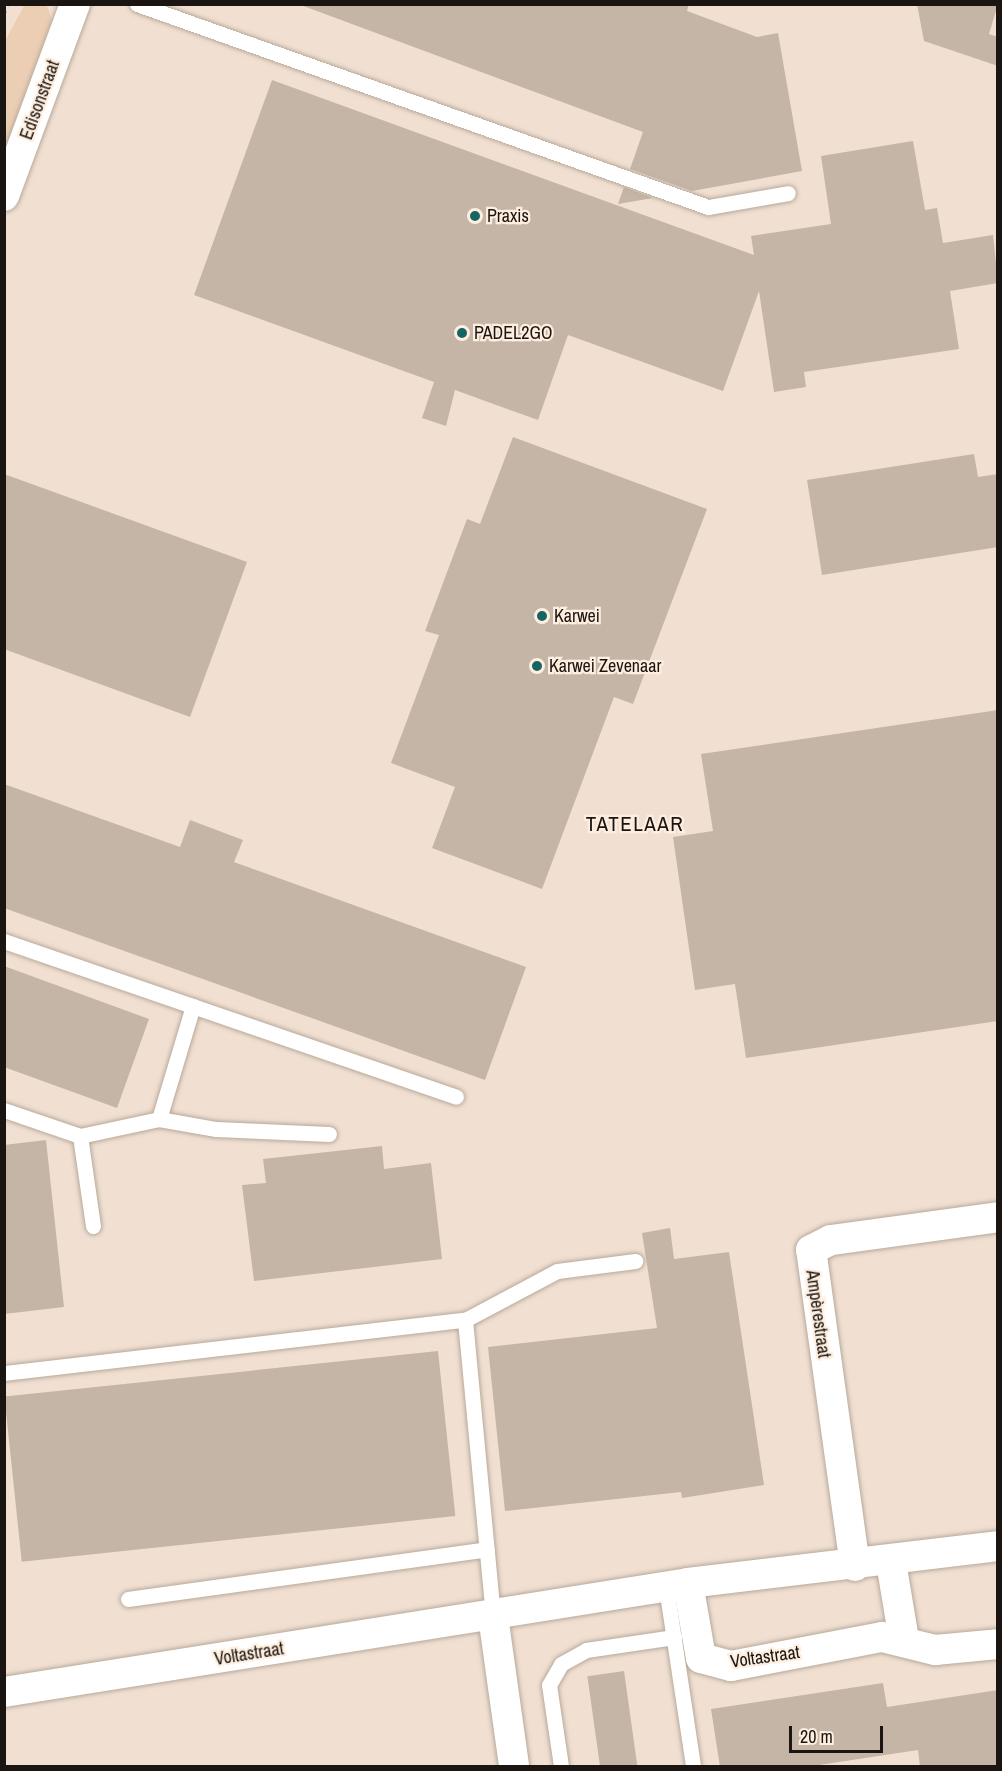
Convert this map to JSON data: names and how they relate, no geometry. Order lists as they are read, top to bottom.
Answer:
{
  "streets": {
    "street": ["Edisonstraat", "Ampèrestraat", "Voltastraat"]
  },
  "crossings": [
    ["Ampèrestraat", "Voltastraat"]
  ],
  "districts": ["TATELAAR"],
  "places": [
    "Praxis",
    "PADEL2GO",
    "Karwei",
    "Karwei Zevenaar"
  ],
  "scale_bar": "20 m"
}
